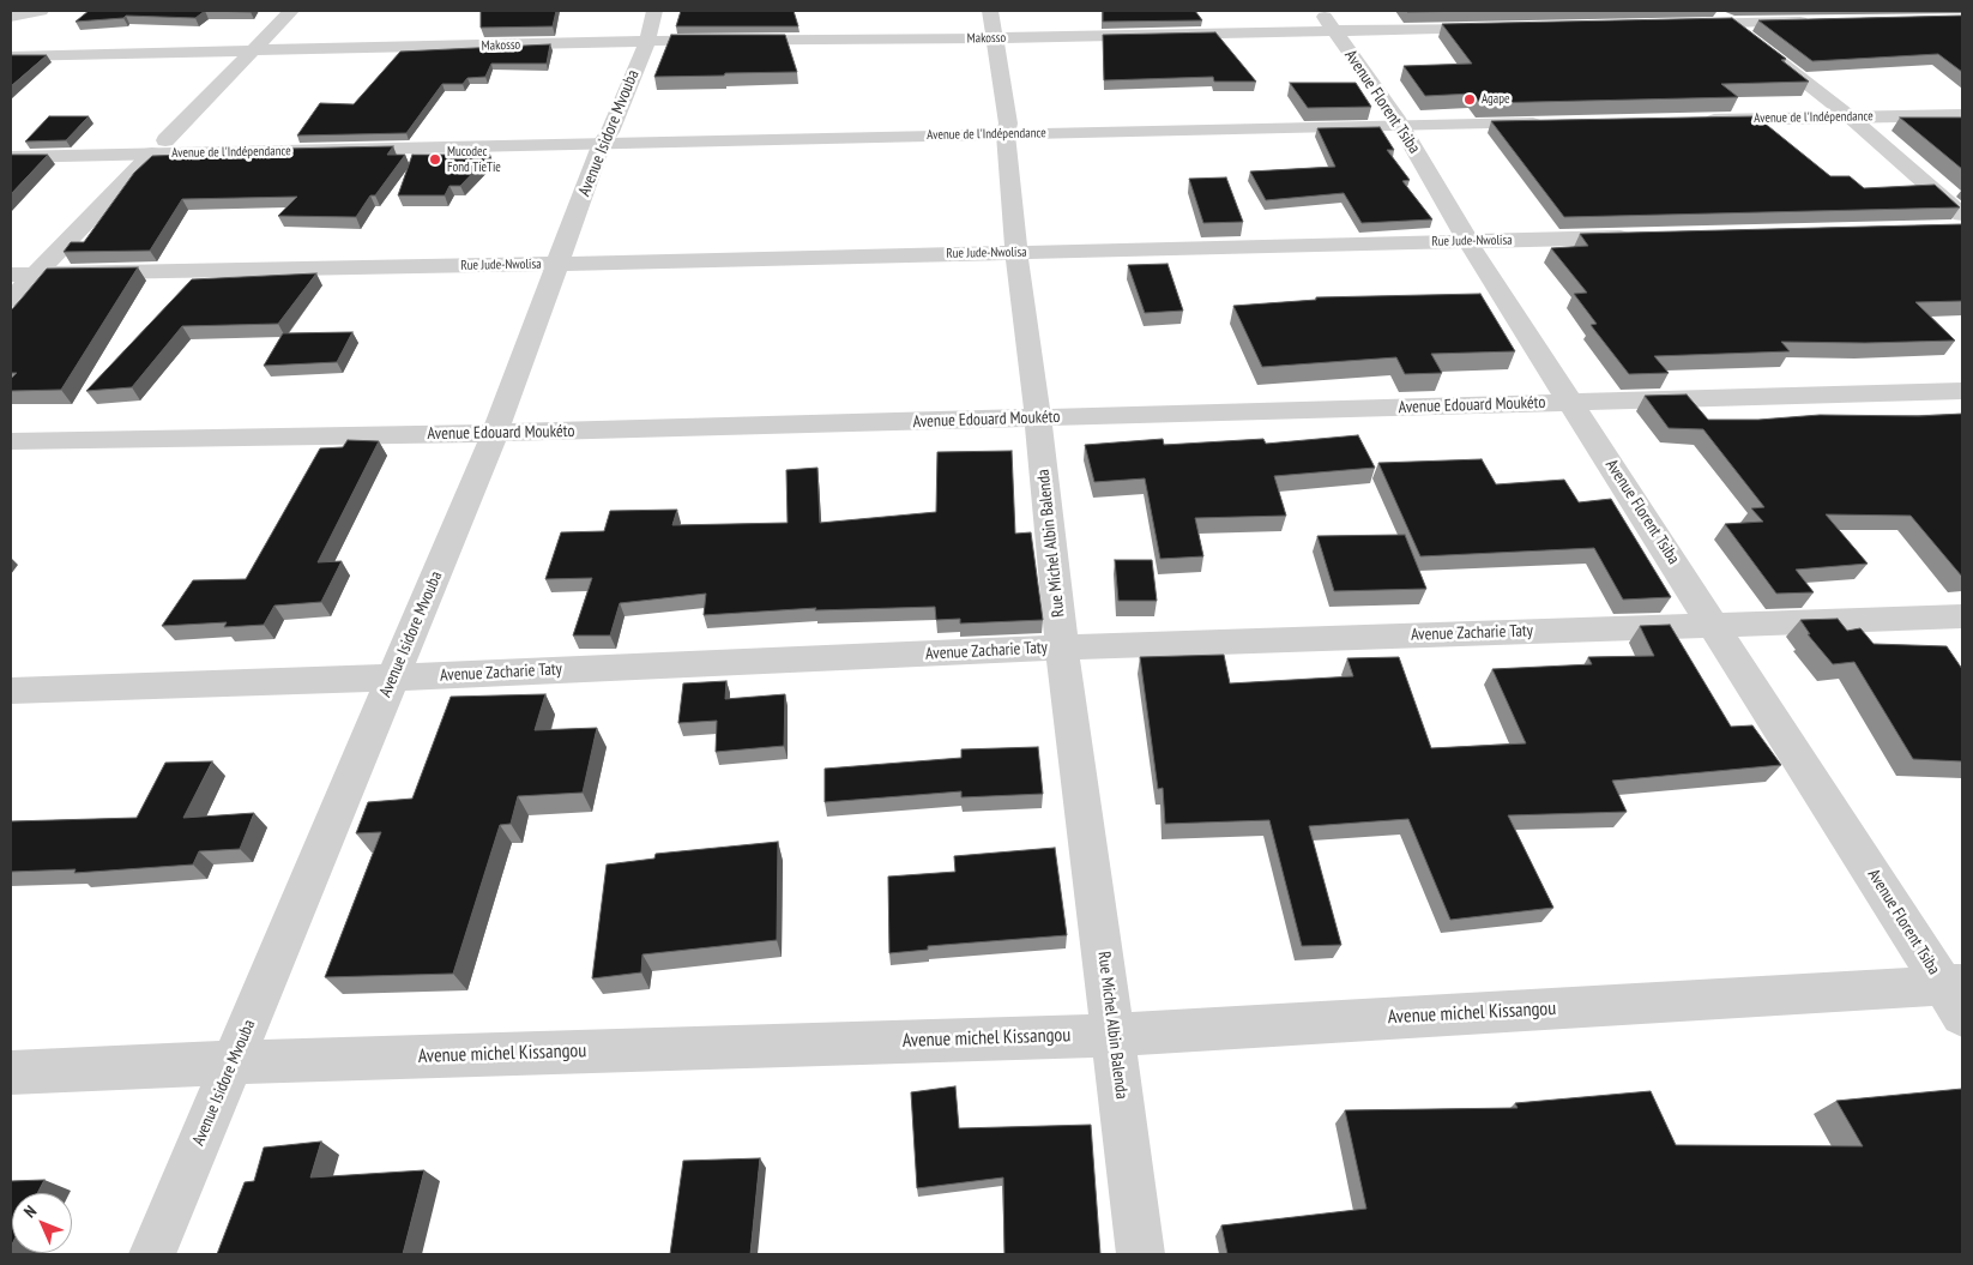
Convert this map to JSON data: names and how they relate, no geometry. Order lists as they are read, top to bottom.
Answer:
{
  "streets": {
    "street": [
      "Makosso",
      "Avenue Florent Tsiba",
      "Avenue de l'Indépendance",
      "Avenue Isidore Mvouba",
      "Rue Jude-Nwolisa",
      "Avenue Edouard Moukéto",
      "Rue Michel Albin Balenda",
      "Avenue Zacharie Taty",
      "Avenue michel Kissangou"
    ]
  },
  "crossings": [
    ["Makosso", "Avenue Florent Tsiba"],
    ["Makosso", "Avenue Isidore Mvouba"],
    ["Makosso", "Rue Michel Albin Balenda"],
    ["Avenue Florent Tsiba", "Avenue de l'Indépendance"],
    ["Avenue Florent Tsiba", "Rue Jude-Nwolisa"],
    ["Avenue Florent Tsiba", "Avenue Edouard Moukéto"],
    ["Avenue Florent Tsiba", "Avenue Zacharie Taty"],
    ["Avenue Florent Tsiba", "Avenue michel Kissangou"],
    ["Avenue de l'Indépendance", "Avenue Isidore Mvouba"],
    ["Avenue de l'Indépendance", "Rue Michel Albin Balenda"],
    ["Avenue Isidore Mvouba", "Rue Jude-Nwolisa"],
    ["Avenue Isidore Mvouba", "Avenue Edouard Moukéto"],
    ["Avenue Isidore Mvouba", "Avenue Zacharie Taty"],
    ["Avenue Isidore Mvouba", "Avenue michel Kissangou"],
    ["Rue Jude-Nwolisa", "Rue Michel Albin Balenda"],
    ["Avenue Edouard Moukéto", "Rue Michel Albin Balenda"],
    ["Rue Michel Albin Balenda", "Avenue Zacharie Taty"],
    ["Rue Michel Albin Balenda", "Avenue michel Kissangou"]
  ],
  "places": ["Agape", "Mucodec Fond TieTie"],
  "north": "top left"
}
